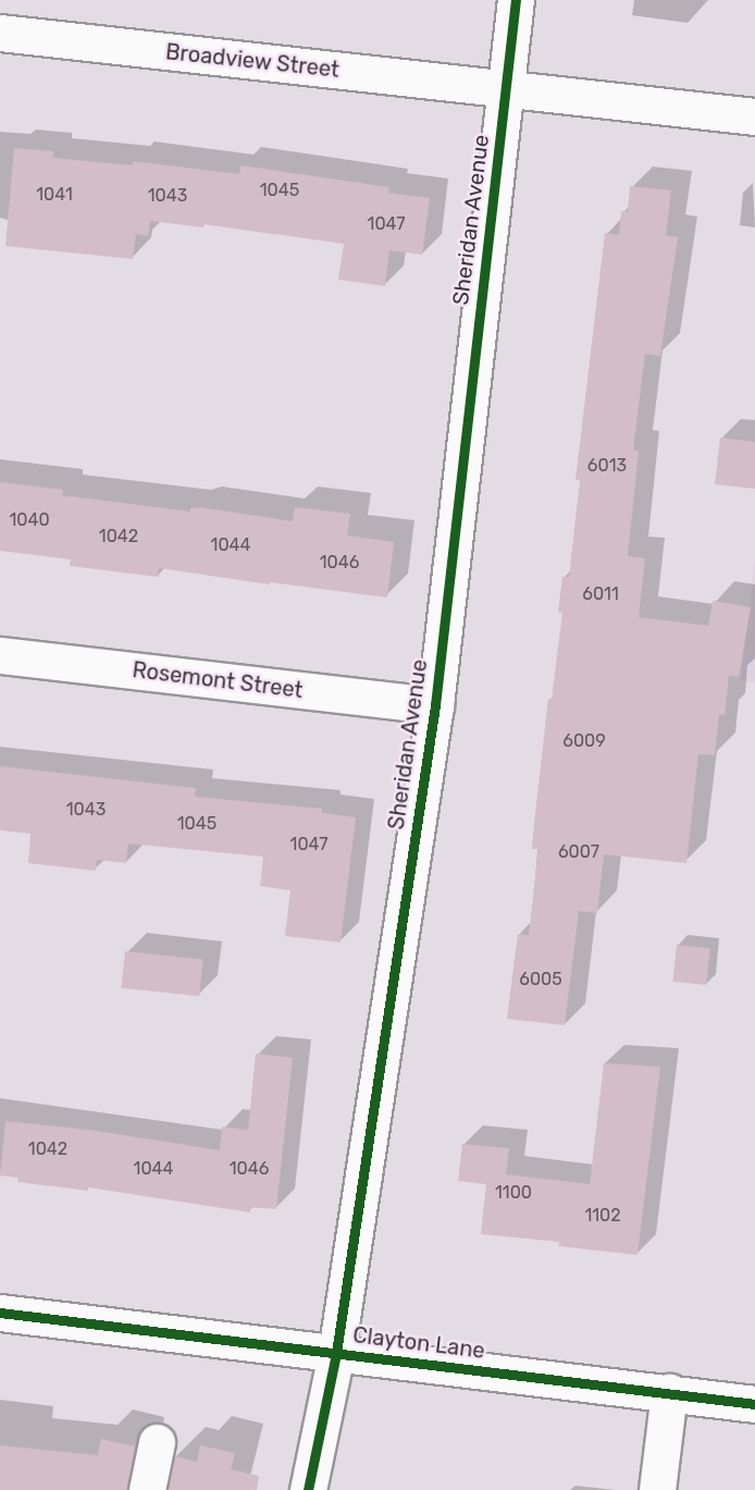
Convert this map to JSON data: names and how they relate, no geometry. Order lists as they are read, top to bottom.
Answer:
{
  "streets": {
    "street": [
      "Broadview Street",
      "Sheridan Avenue",
      "Rosemont Street",
      "Clayton Lane"
    ]
  },
  "crossings": [
    ["Broadview Street", "Sheridan Avenue"],
    ["Sheridan Avenue", "Rosemont Street"],
    ["Sheridan Avenue", "Clayton Lane"]
  ],
  "house_numbers": [
    "1045",
    "1041",
    "1043",
    "1047",
    "6013",
    "1040",
    "1042",
    "1044",
    "1046",
    "6011",
    "6009",
    "1043",
    "1045",
    "1047",
    "6007",
    "6005",
    "1042",
    "1044",
    "1046",
    "1100",
    "1102"
  ]
}
